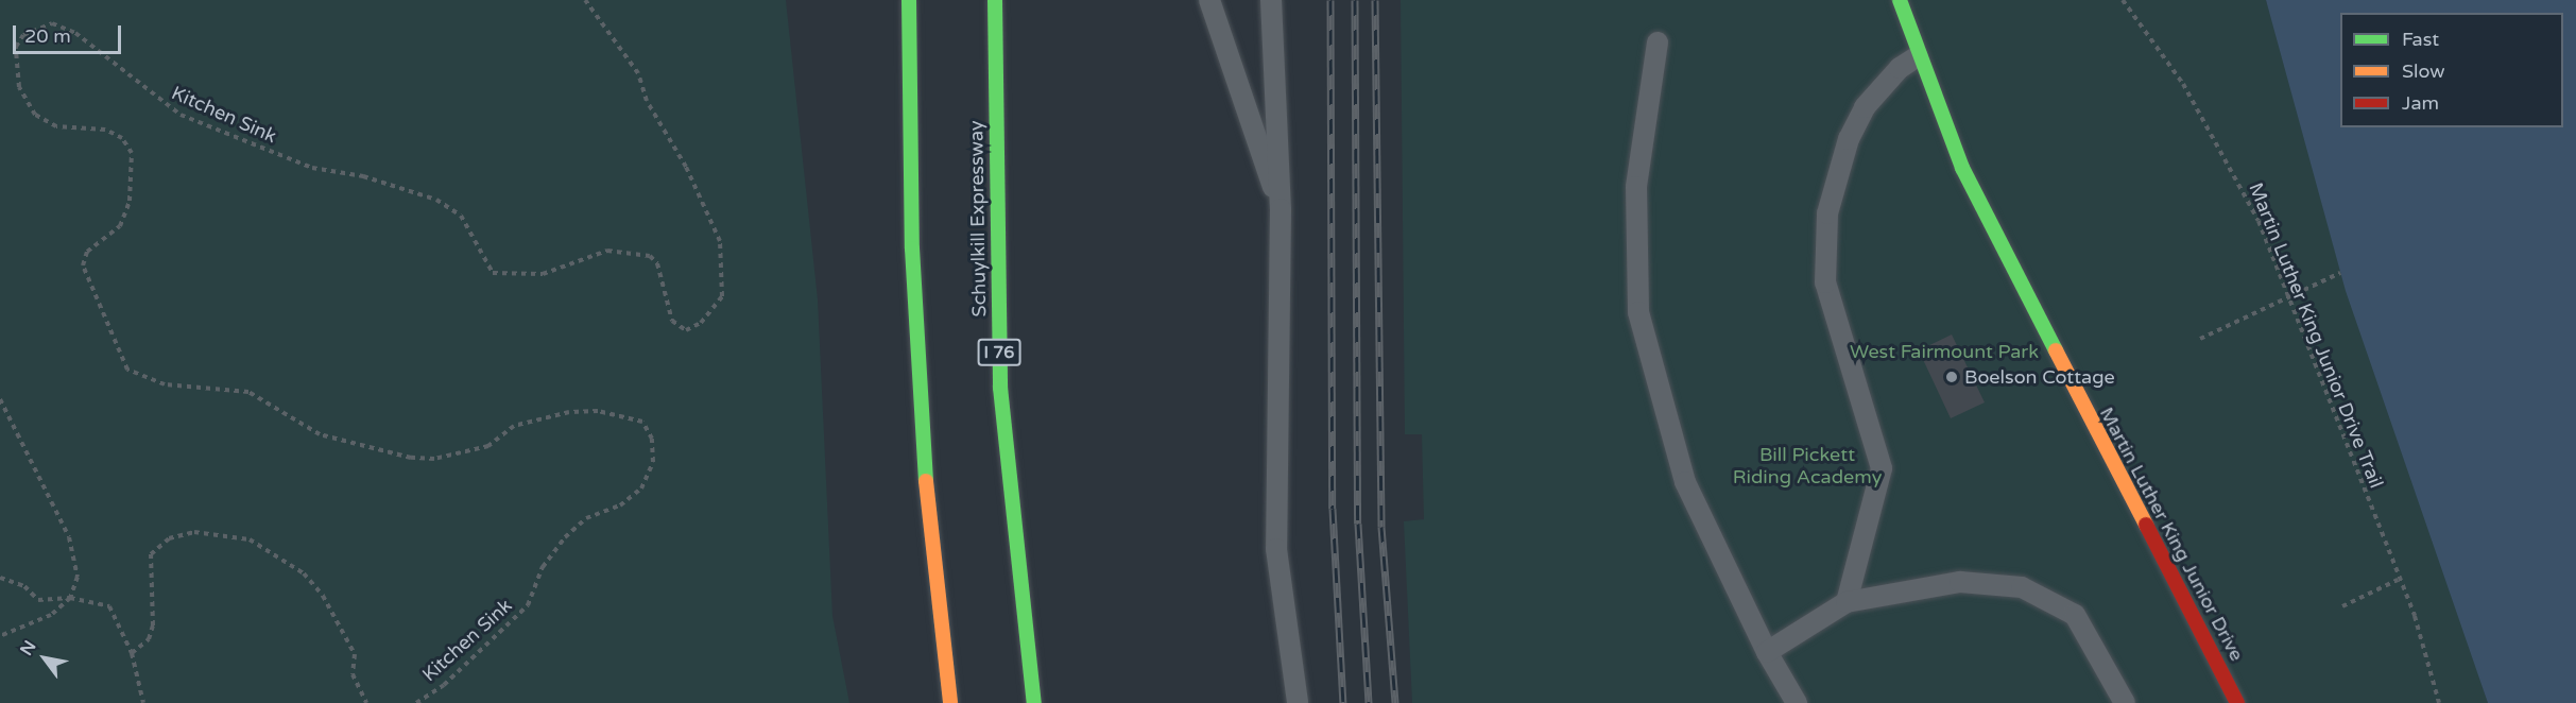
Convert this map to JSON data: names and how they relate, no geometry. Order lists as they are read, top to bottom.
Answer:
{
  "streets": {
    "main road": ["Schuylkill Expressway", "I 76", "Martin Luther King Junior Drive"],
    "path": ["Kitchen Sink", "Martin Luther King Junior Drive Trail"]
  },
  "parks": ["West Fairmount Park", "Bill Pickett Riding Academy"],
  "places": ["Boelson Cottage"],
  "legend": ["Fast", "Slow", "Jam"],
  "scale_bar": "20 m",
  "north": "top left"
}
